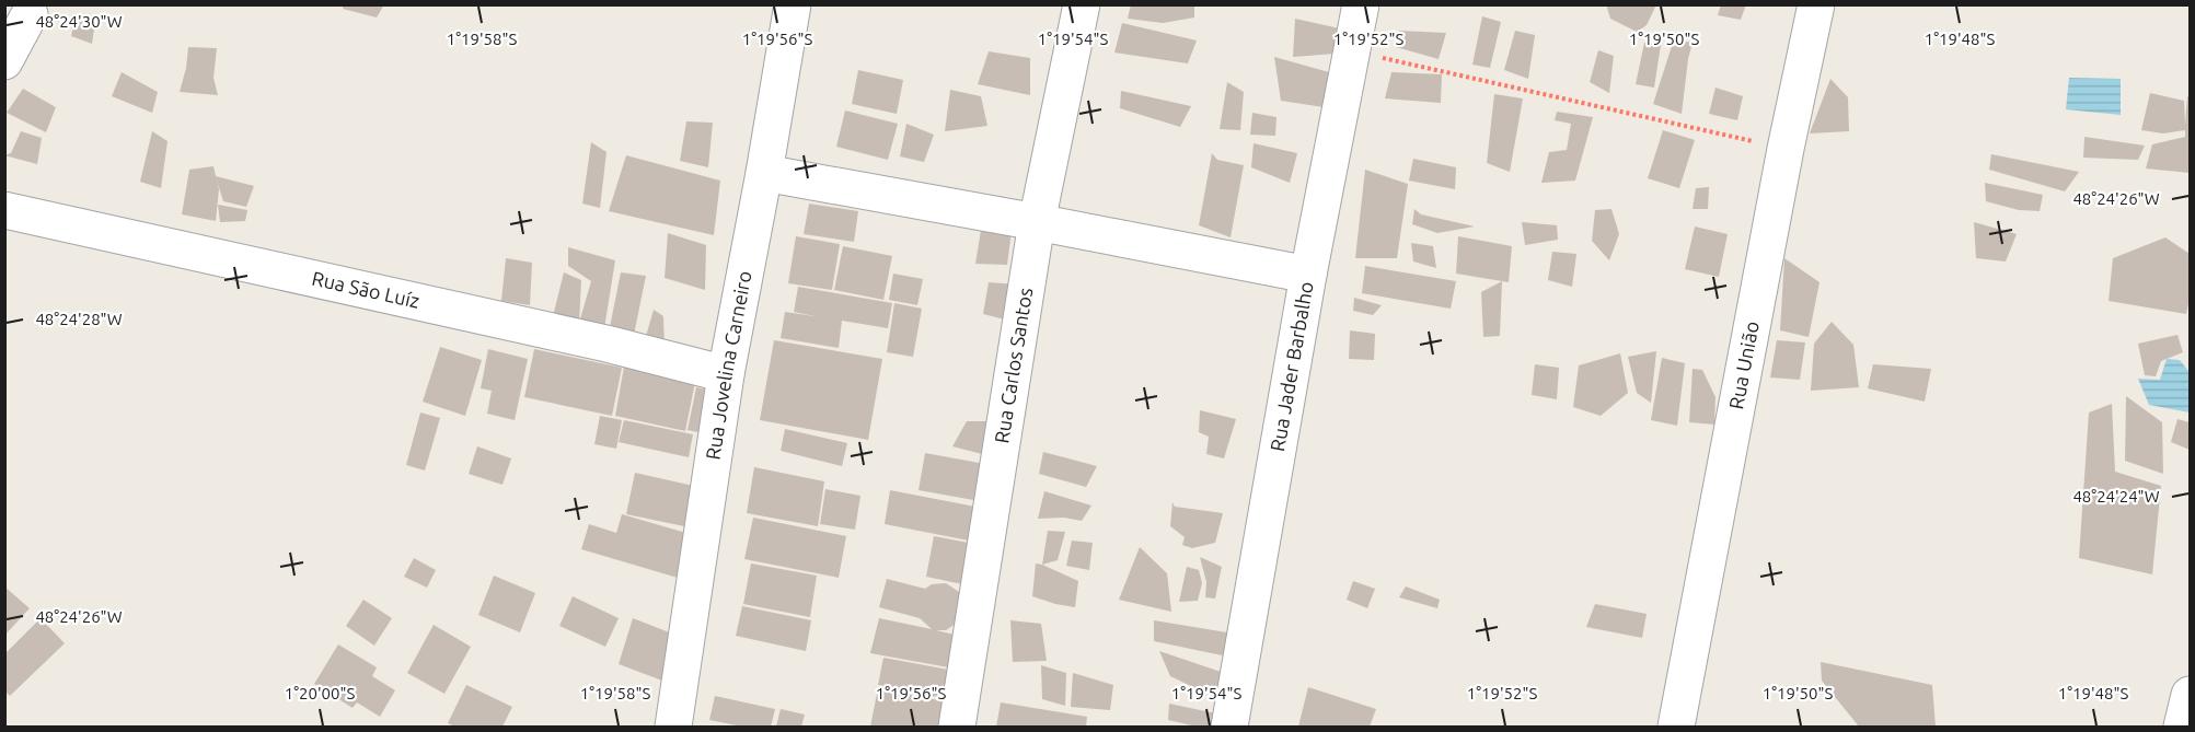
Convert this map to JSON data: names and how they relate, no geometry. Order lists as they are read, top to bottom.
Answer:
{
  "streets": {
    "street": [
      "Rua São Luíz",
      "Rua Jovelina Carneiro",
      "Rua Carlos Santos",
      "Rua Jader Barbalho",
      "Rua União"
    ]
  },
  "crossings": [
    ["Rua São Luíz", "Rua Jovelina Carneiro"]
  ],
  "coordinates": [
    "48°24'30\"W",
    "1°19'58\"S",
    "1°19'56\"S",
    "1°19'54\"S",
    "1°19'52\"S",
    "1°19'50\"S",
    "1°19'48\"S",
    "48°24'26\"W",
    "48°24'28\"W",
    "48°24'24\"W",
    "1°20'00\"S"
  ]
}
